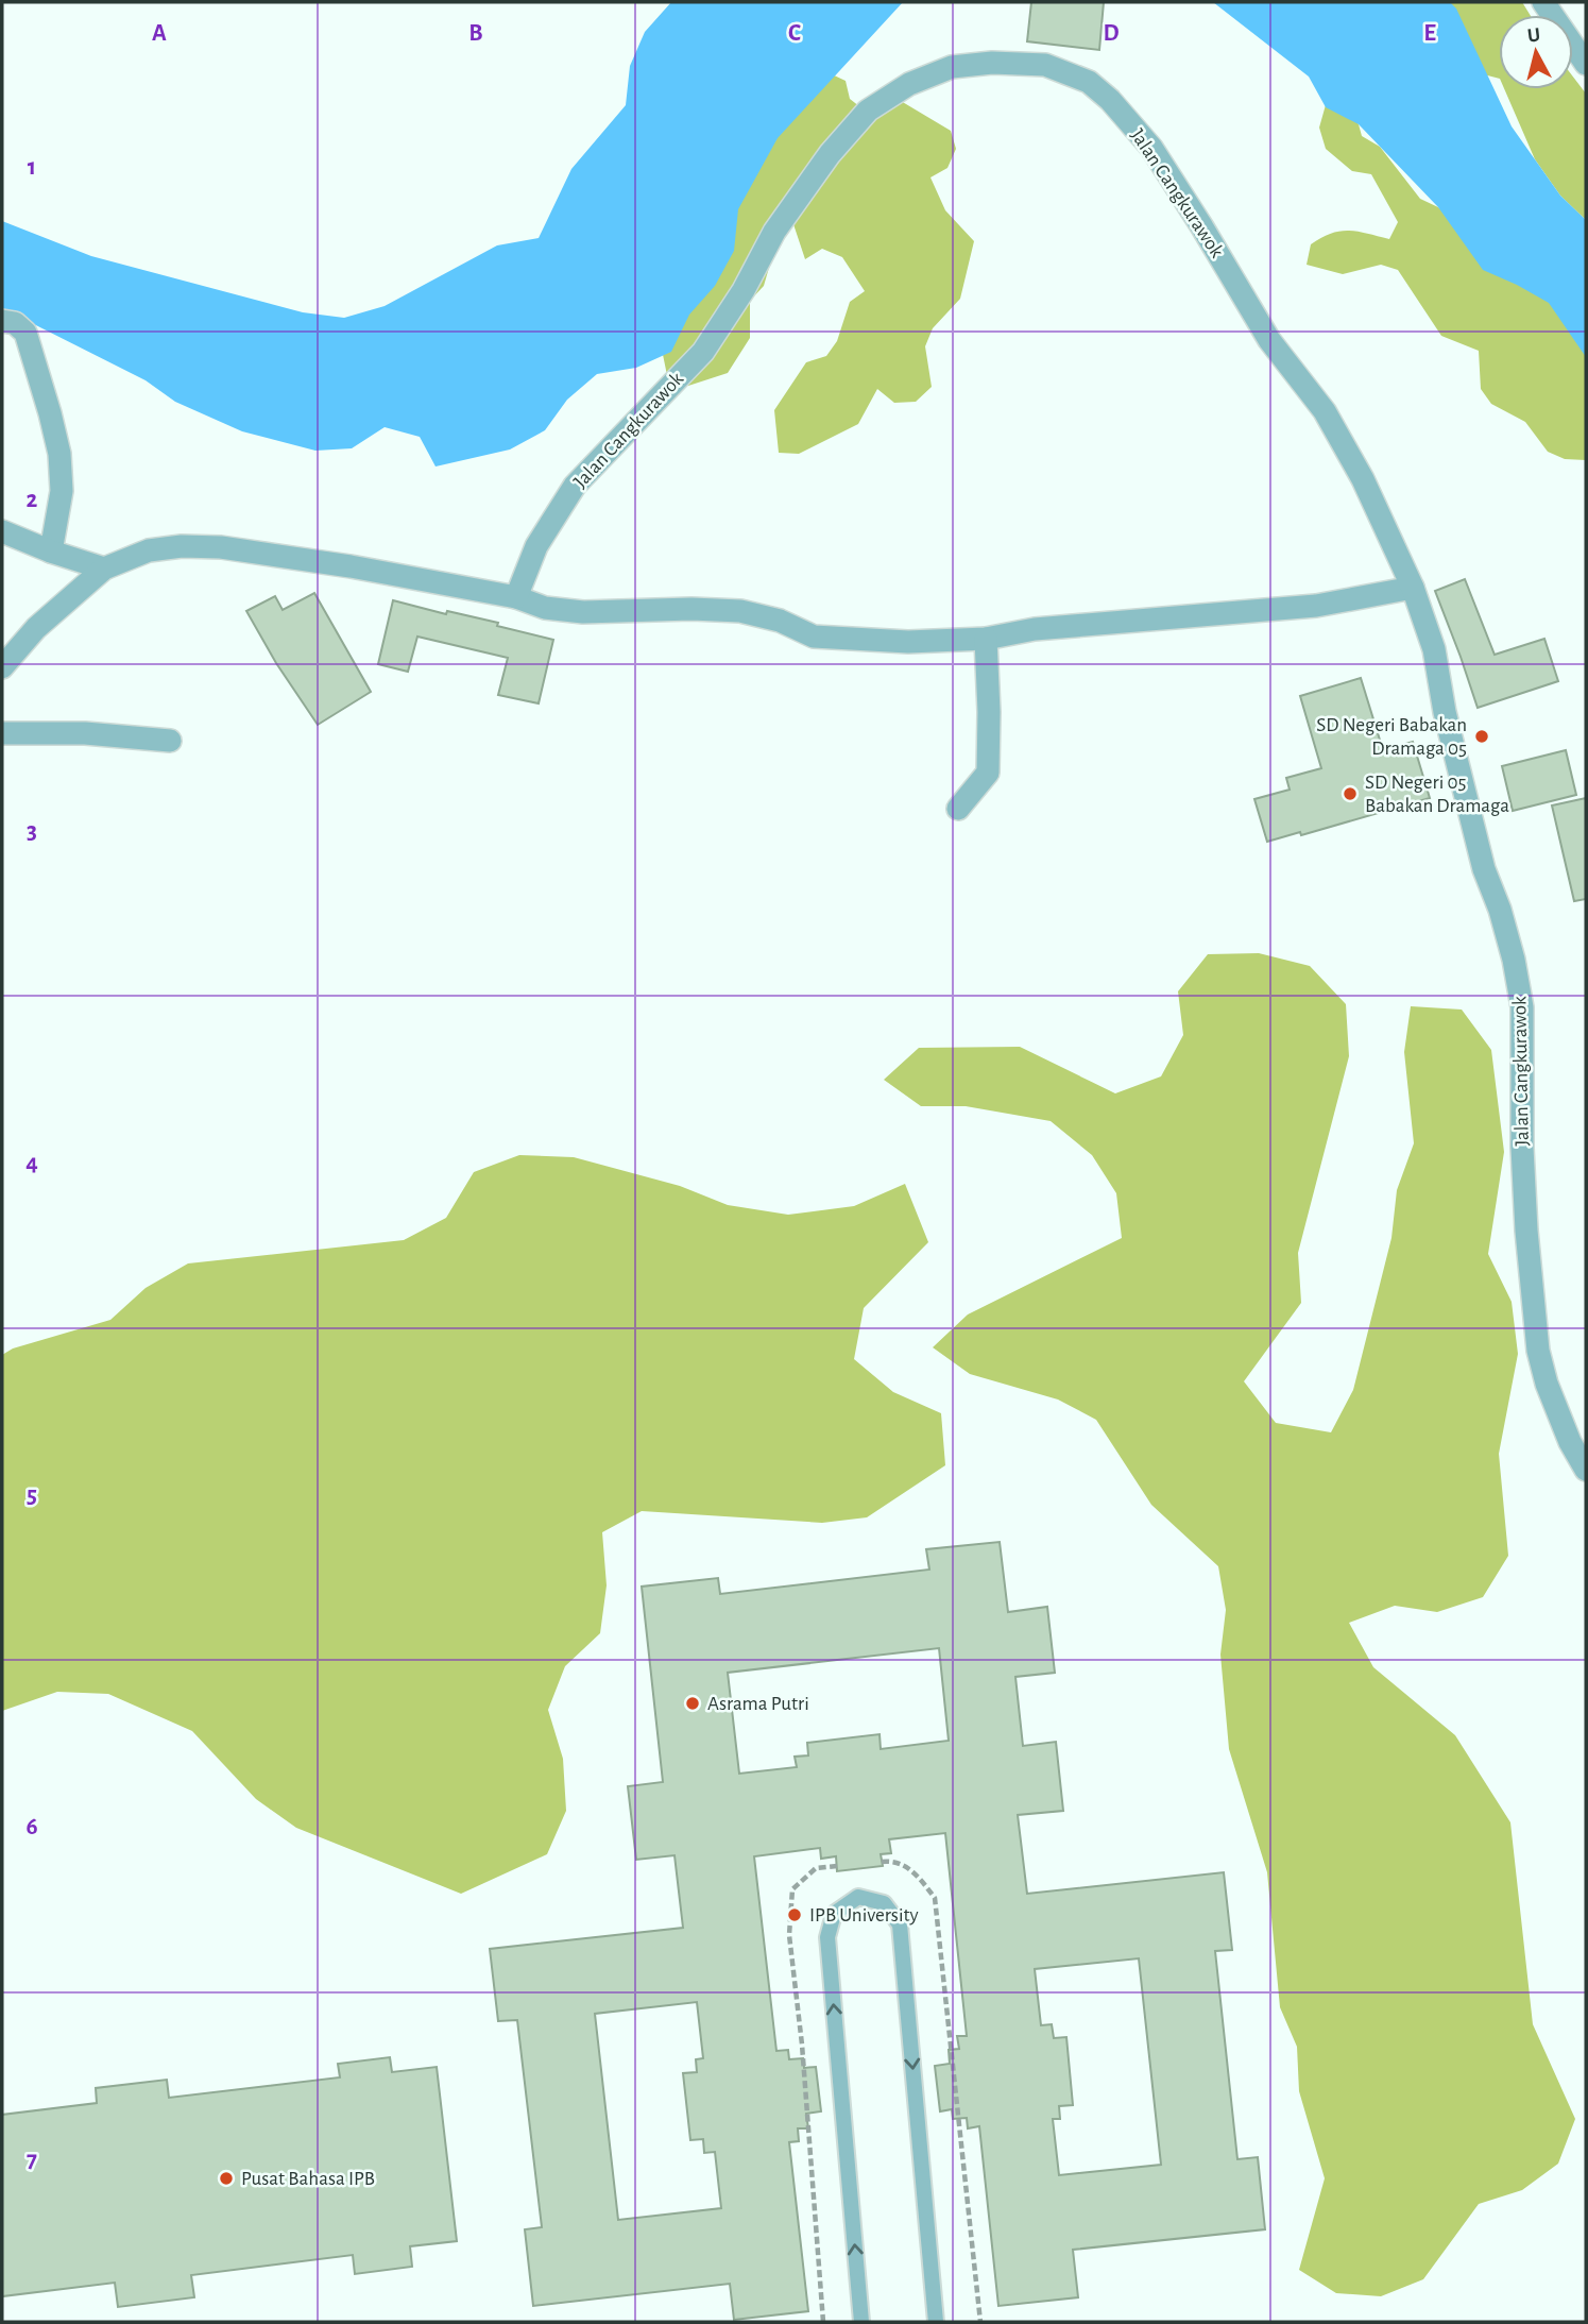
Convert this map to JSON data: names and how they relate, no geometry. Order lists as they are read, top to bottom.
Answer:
{
  "streets": {
    "street": ["Jalan Cangkurawok"]
  },
  "places": [
    "SD Negeri Babakan Dramaga 05",
    "SD Negeri 05 Babakan Dramaga",
    "Asrama Putri",
    "IPB University",
    "Pusat Bahasa IPB"
  ],
  "north": "top",
  "grid": {
    "columns": [
      "A",
      "B",
      "C",
      "D",
      "E"
    ],
    "rows": [
      "1",
      "2",
      "3",
      "4",
      "5",
      "6",
      "7"
    ]
  }
}
